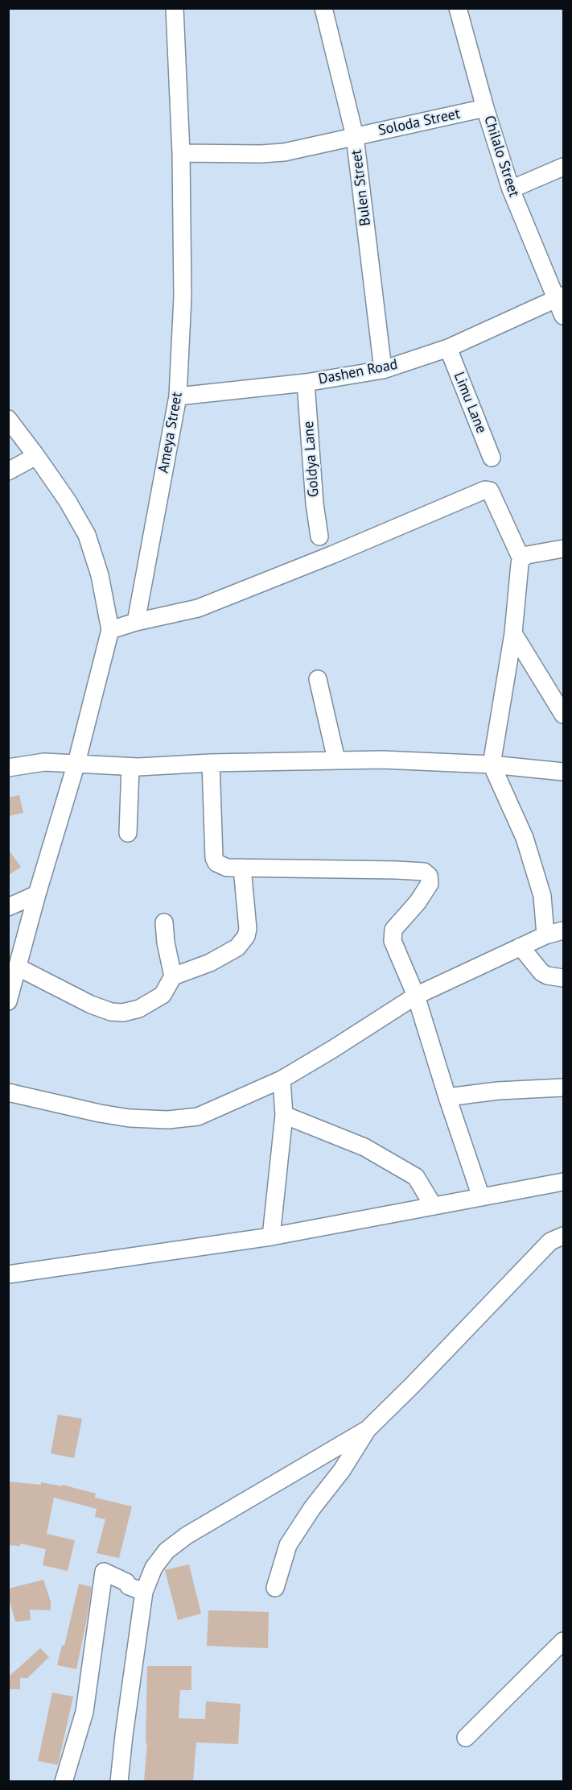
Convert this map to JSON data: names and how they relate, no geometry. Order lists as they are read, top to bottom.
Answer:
{
  "streets": {
    "street": [
      "Soloda Street",
      "Chilalo Street",
      "Bulen Street",
      "Dashen Road",
      "Limu Lane",
      "Ameya Street",
      "Goldya Lane"
    ]
  },
  "crossings": [
    ["Soloda Street", "Chilalo Street"],
    ["Soloda Street", "Bulen Street"],
    ["Soloda Street", "Ameya Street"],
    ["Chilalo Street", "Dashen Road"],
    ["Bulen Street", "Dashen Road"],
    ["Dashen Road", "Limu Lane"],
    ["Dashen Road", "Ameya Street"],
    ["Dashen Road", "Goldya Lane"]
  ]
}
